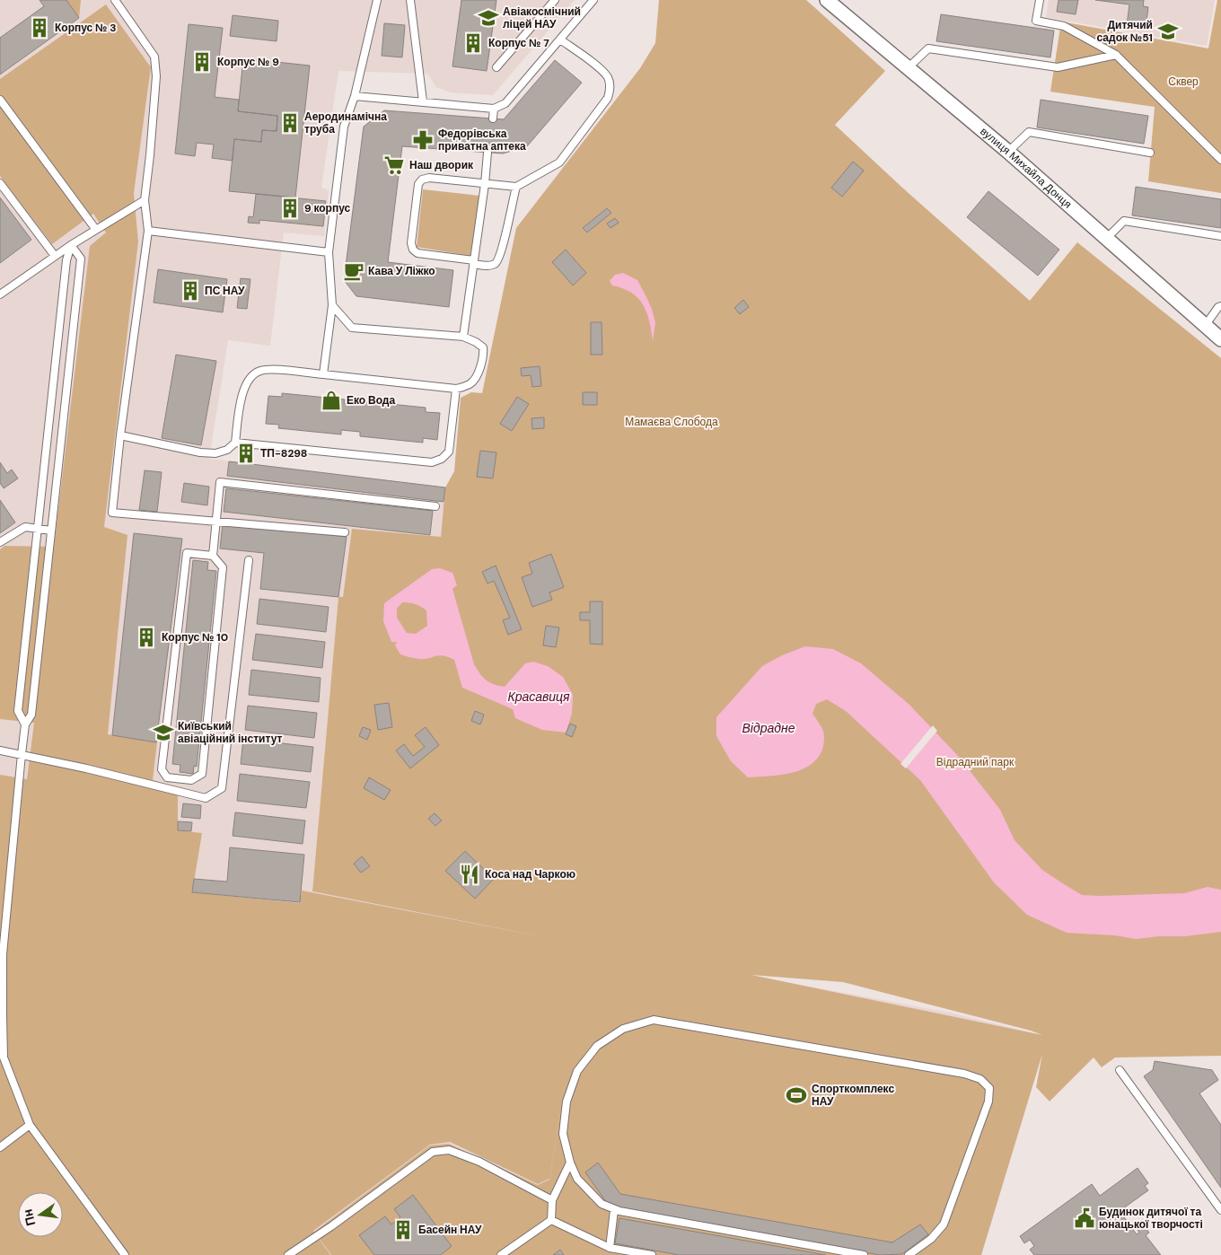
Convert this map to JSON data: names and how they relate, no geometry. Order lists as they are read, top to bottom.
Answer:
{
  "streets": {
    "street": ["вулиця Михайла Донця"]
  },
  "water": ["Красавиця", "Відрадне"],
  "parks": ["Сквер", "Мамаєва Слобода", "Відрадний парк"],
  "places": {
    "school or university": ["Авіакосмічний ліцей НАУ", "Дитячий садок №51", "Київський авіаційний інститут"],
    "building": [
      "Корпус № 3",
      "Корпус № 7",
      "Корпус № 9",
      "Аеродинамічна труба",
      "9 корпус",
      "ПС НАУ",
      "ТП-8298",
      "Корпус № 10",
      "Басейн НАУ"
    ],
    "pharmacy": ["Федорівська приватна аптека"],
    "supermarket": ["Наш дворик"],
    "cafe": ["Кава У Ліжко"],
    "shop": ["Еко Вода"],
    "restaurant": ["Коса над Чаркою"],
    "sports": ["Спорткомплекс НАУ"],
    "public building": ["Будинок дитячої та юнацької творчості"]
  },
  "north": "left"
}
